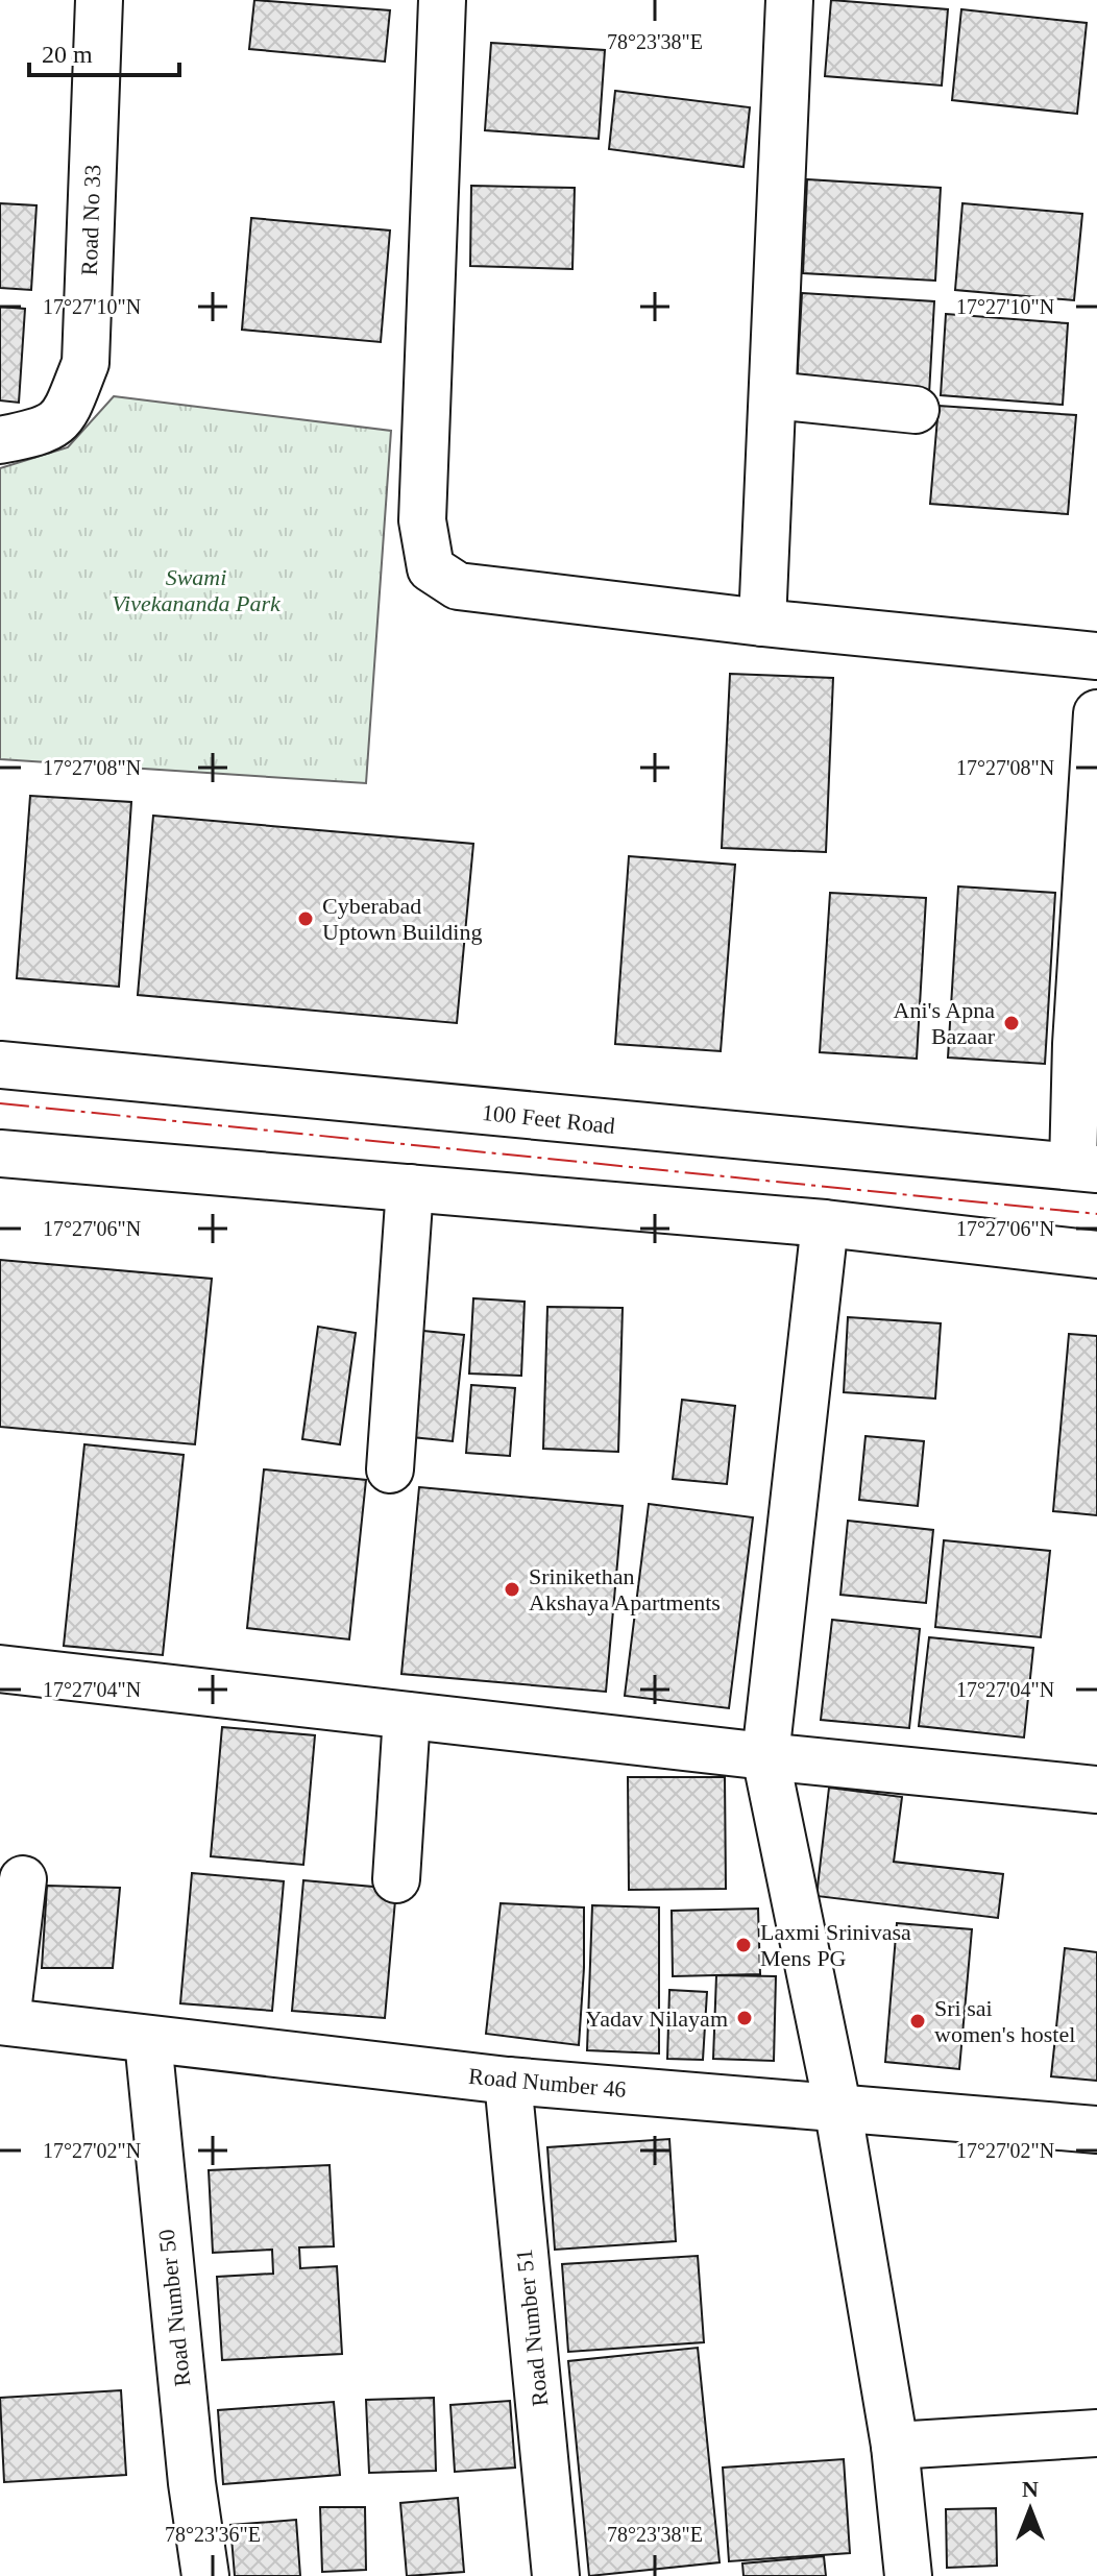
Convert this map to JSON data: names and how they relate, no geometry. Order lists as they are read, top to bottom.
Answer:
{
  "streets": {
    "street": [
      "Road No 33",
      "100 Feet Road",
      "Road Number 46",
      "Road Number 50",
      "Road Number 51"
    ]
  },
  "crossings": [
    ["Road Number 46", "Road Number 50"],
    ["Road Number 46", "Road Number 51"]
  ],
  "parks": ["Swami Vivekananda Park"],
  "places": [
    "Cyberabad Uptown Building",
    "Ani's Apna Bazaar",
    "Srinikethan Akshaya Apartments",
    "Laxmi Srinivasa Mens PG",
    "Yadav Nilayam",
    "Sri sai women's hostel"
  ],
  "scale_bar": "20 m",
  "north": "top",
  "coordinates": [
    "78°23'38\"E",
    "17°27'10\"N",
    "17°27'08\"N",
    "17°27'06\"N",
    "17°27'04\"N",
    "17°27'02\"N",
    "78°23'36\"E"
  ]
}
